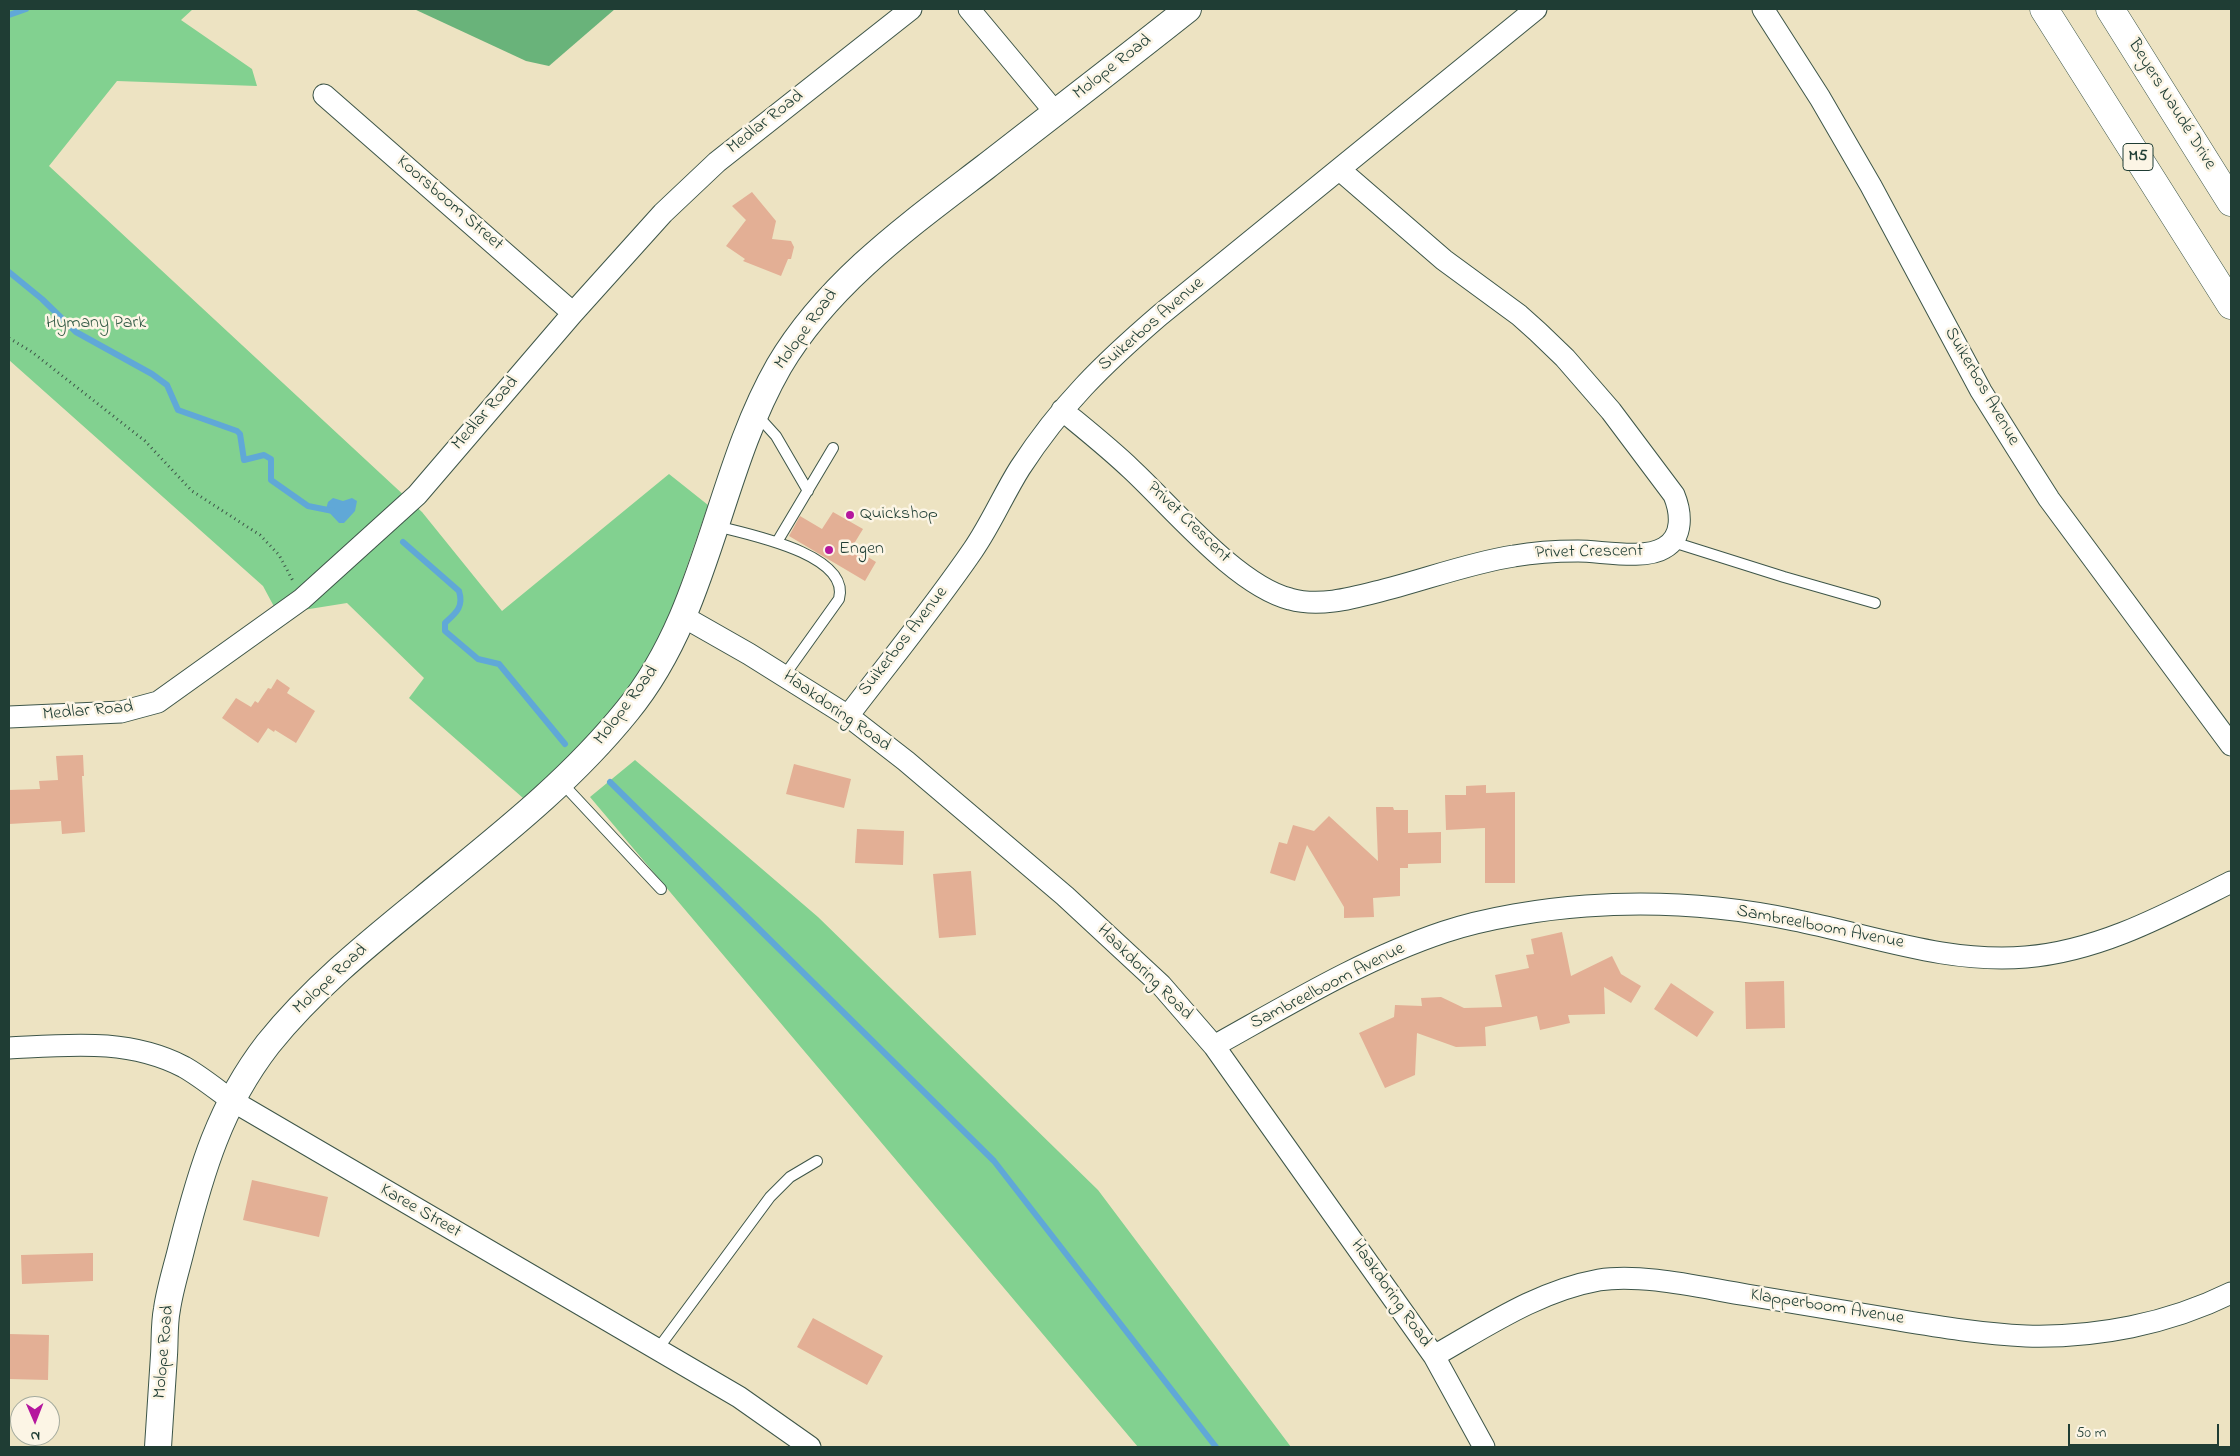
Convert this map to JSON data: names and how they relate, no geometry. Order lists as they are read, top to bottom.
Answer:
{
  "streets": {
    "main road": ["Beyers Naudé Drive", "M5"],
    "street": [
      "Molope Road",
      "Medlar Road",
      "Koorsboom Street",
      "Suikerbos Avenue",
      "Privet Crescent",
      "Haakdoring Road",
      "Sambreelboom Avenue",
      "Karee Street",
      "Klapperboom Avenue"
    ]
  },
  "crossings": [
    ["Molope Road", "Haakdoring Road"],
    ["Molope Road", "Karee Street"],
    ["Medlar Road", "Koorsboom Street"],
    ["Suikerbos Avenue", "Privet Crescent"],
    ["Suikerbos Avenue", "Haakdoring Road"],
    ["Haakdoring Road", "Sambreelboom Avenue"],
    ["Haakdoring Road", "Klapperboom Avenue"]
  ],
  "parks": ["Hymany Park"],
  "places": ["Quickshop", "Engen"],
  "scale_bar": "50 m",
  "north": "bottom"
}
